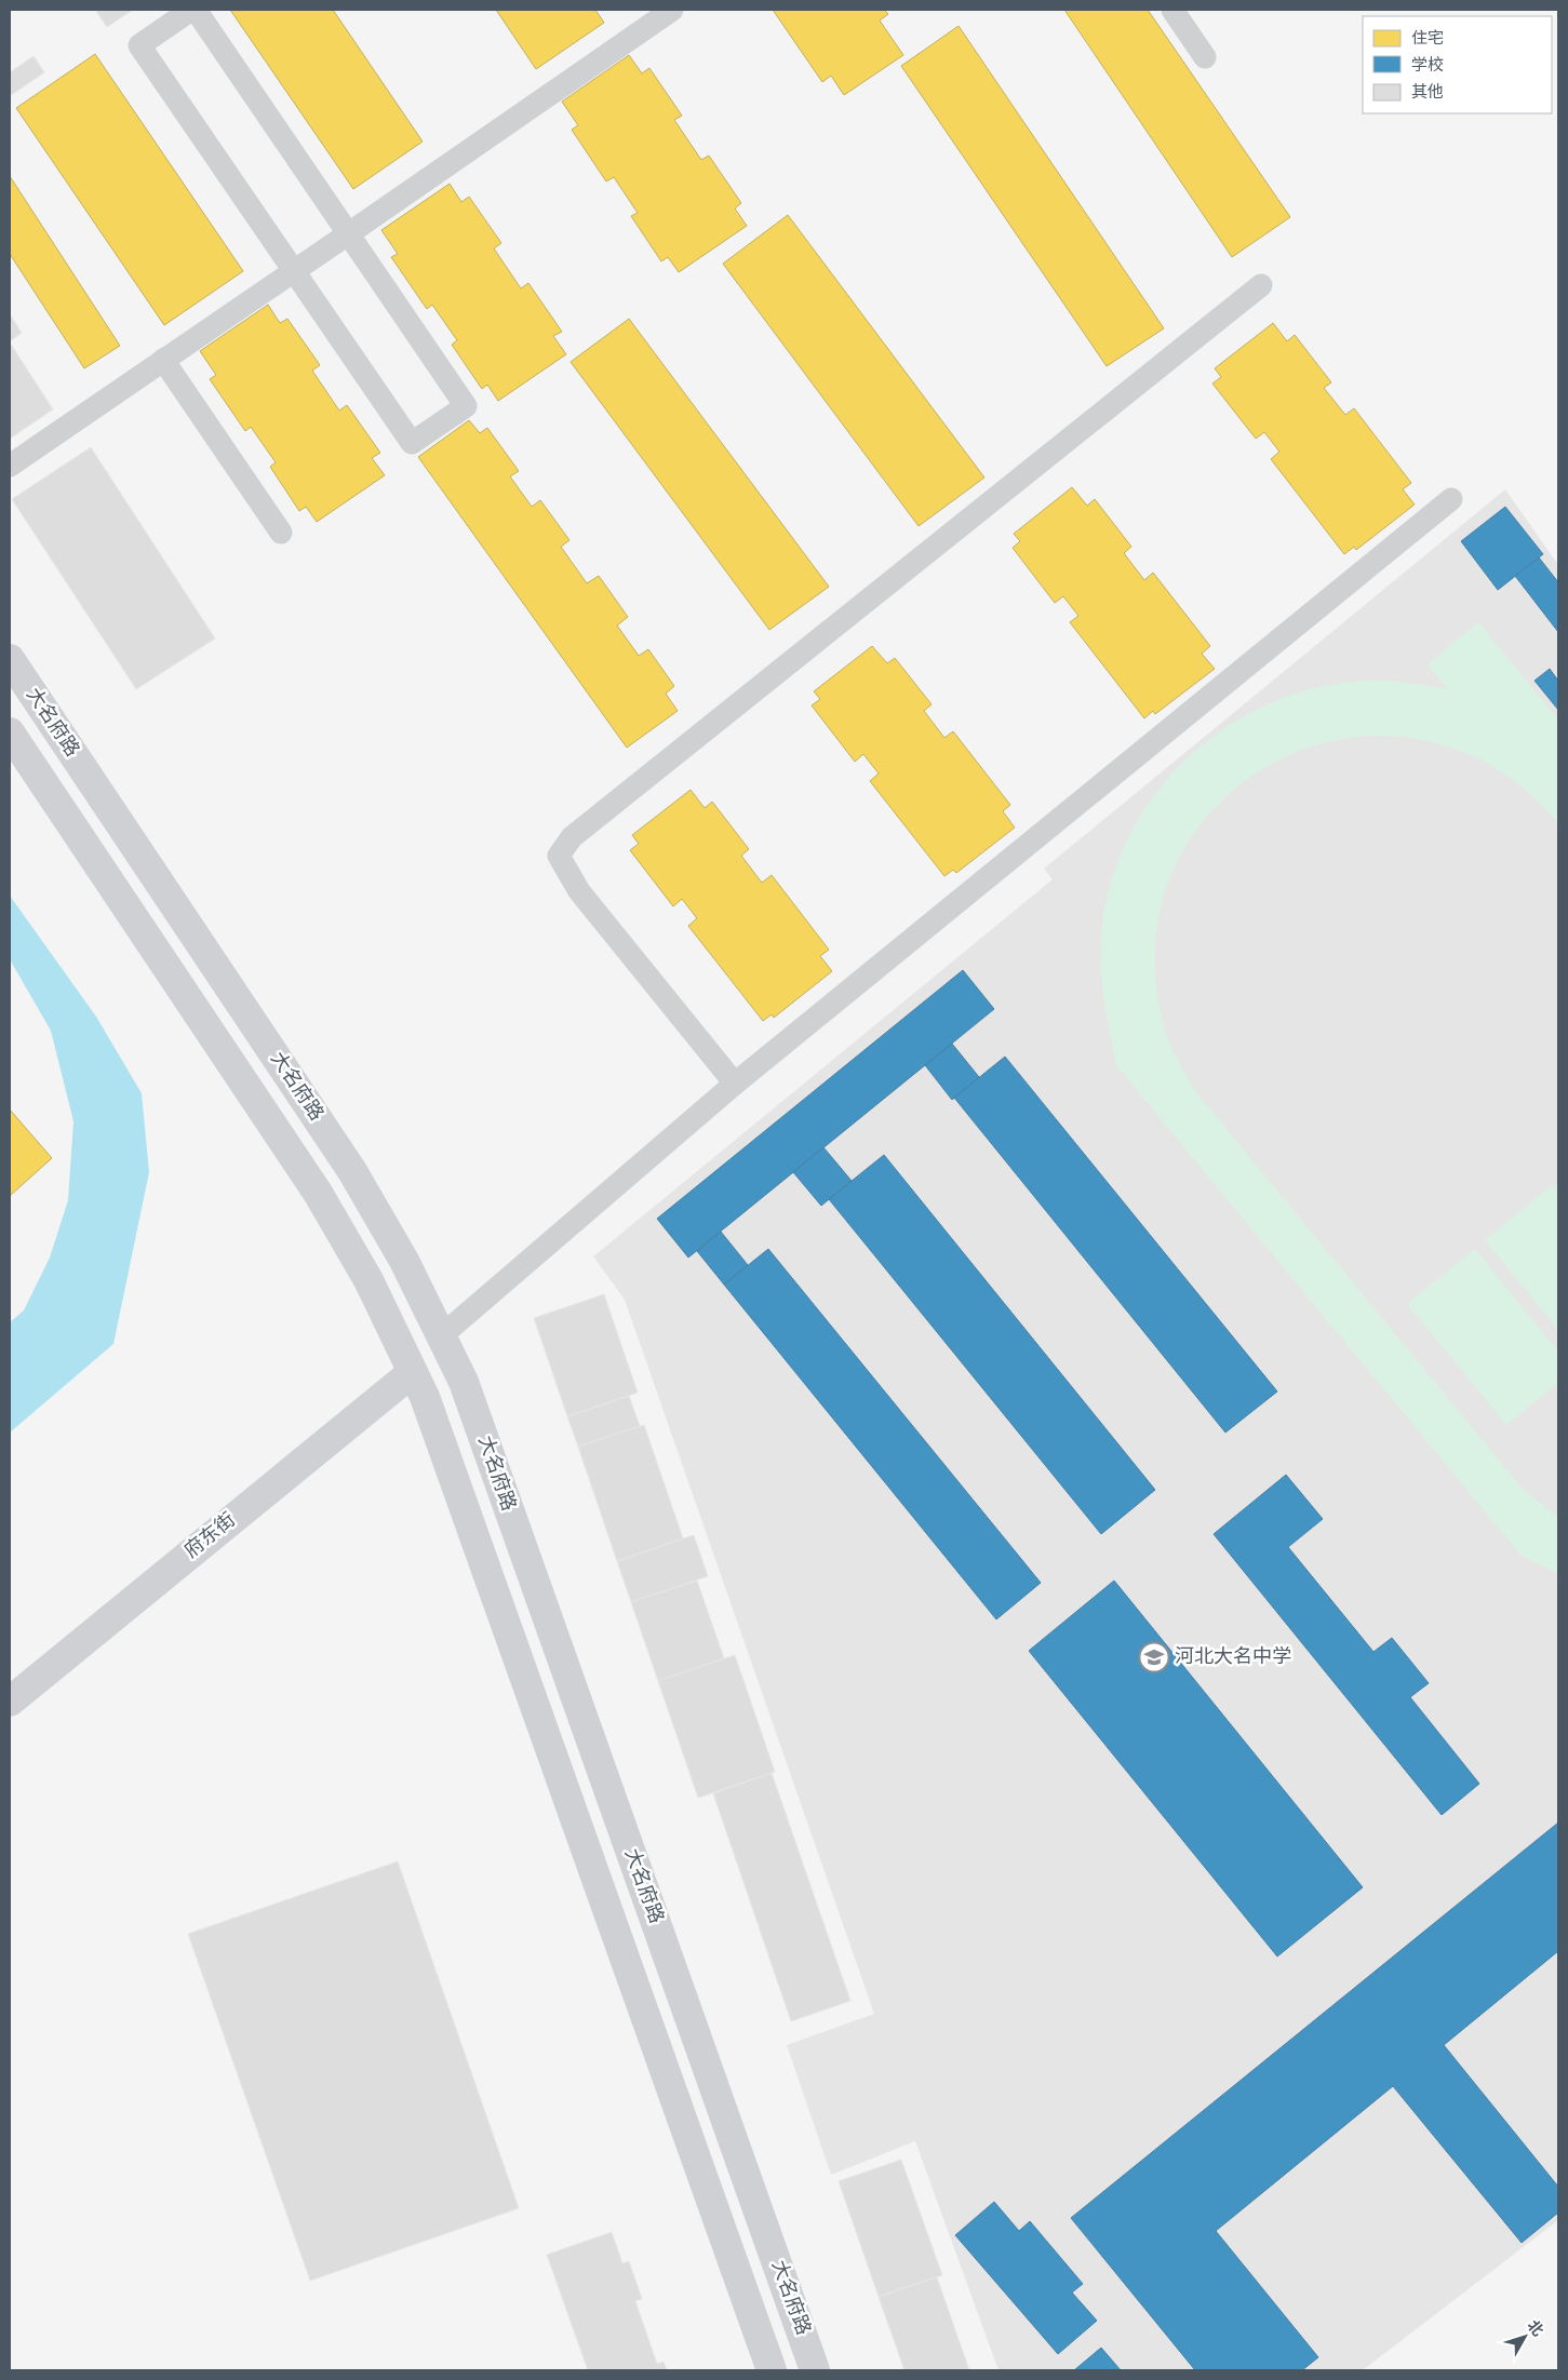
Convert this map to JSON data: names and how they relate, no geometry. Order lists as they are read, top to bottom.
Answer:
{
  "streets": {
    "street": ["大名府路", "府东街"]
  },
  "places": {
    "school or university": ["河北大名中学"]
  },
  "legend": ["住宅", "学校", "其他"],
  "north": "top right"
}
